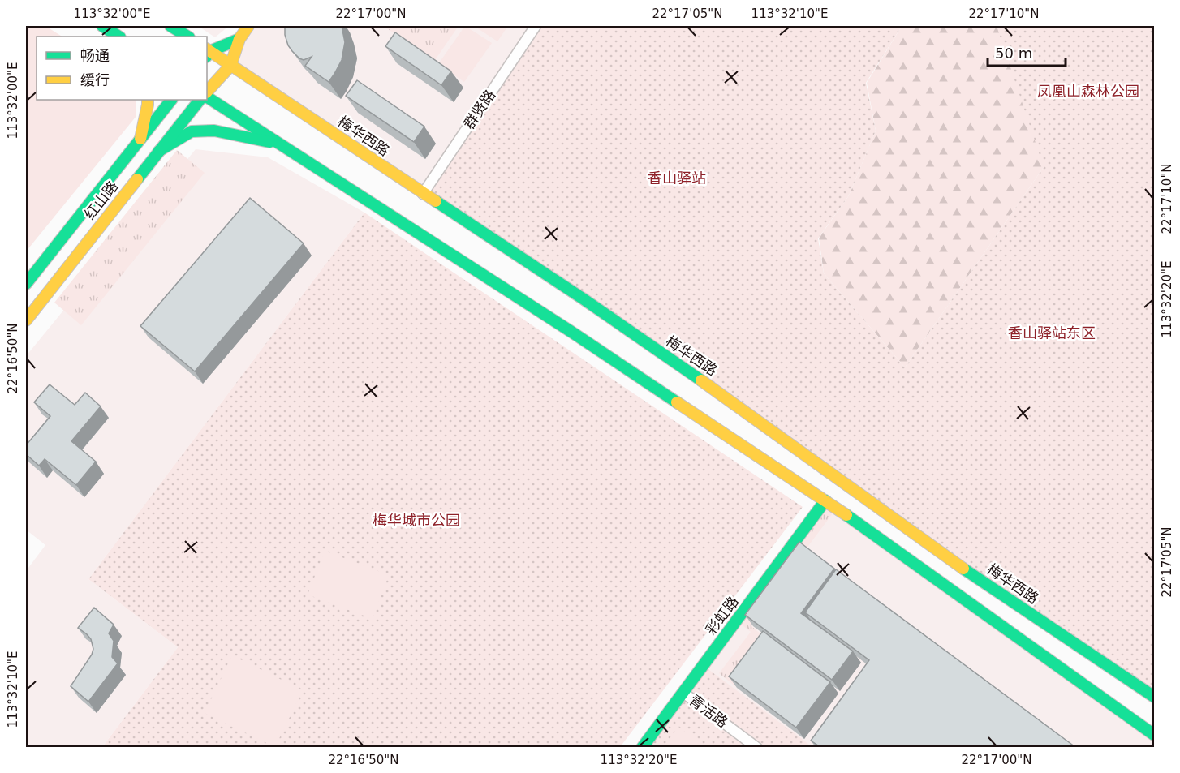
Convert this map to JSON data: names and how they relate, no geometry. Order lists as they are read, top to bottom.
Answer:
{
  "streets": {
    "main road": ["梅华西路", "红山路", "彩虹路"],
    "street": ["群贤路", "青活路"]
  },
  "crossings": [
    ["群贤路", "梅华西路"],
    ["彩虹路", "青活路"]
  ],
  "parks": [
    "凤凰山森林公园",
    "香山驿站",
    "香山驿站东区",
    "梅华城市公园"
  ],
  "legend": ["畅通", "缓行"],
  "scale_bar": "50 m",
  "coordinates": [
    "113°32'00\"E",
    "22°17'00\"N",
    "22°17'05\"N",
    "113°32'10\"E",
    "22°17'10\"N",
    "113°32'20\"E",
    "22°16'50\"N"
  ]
}
